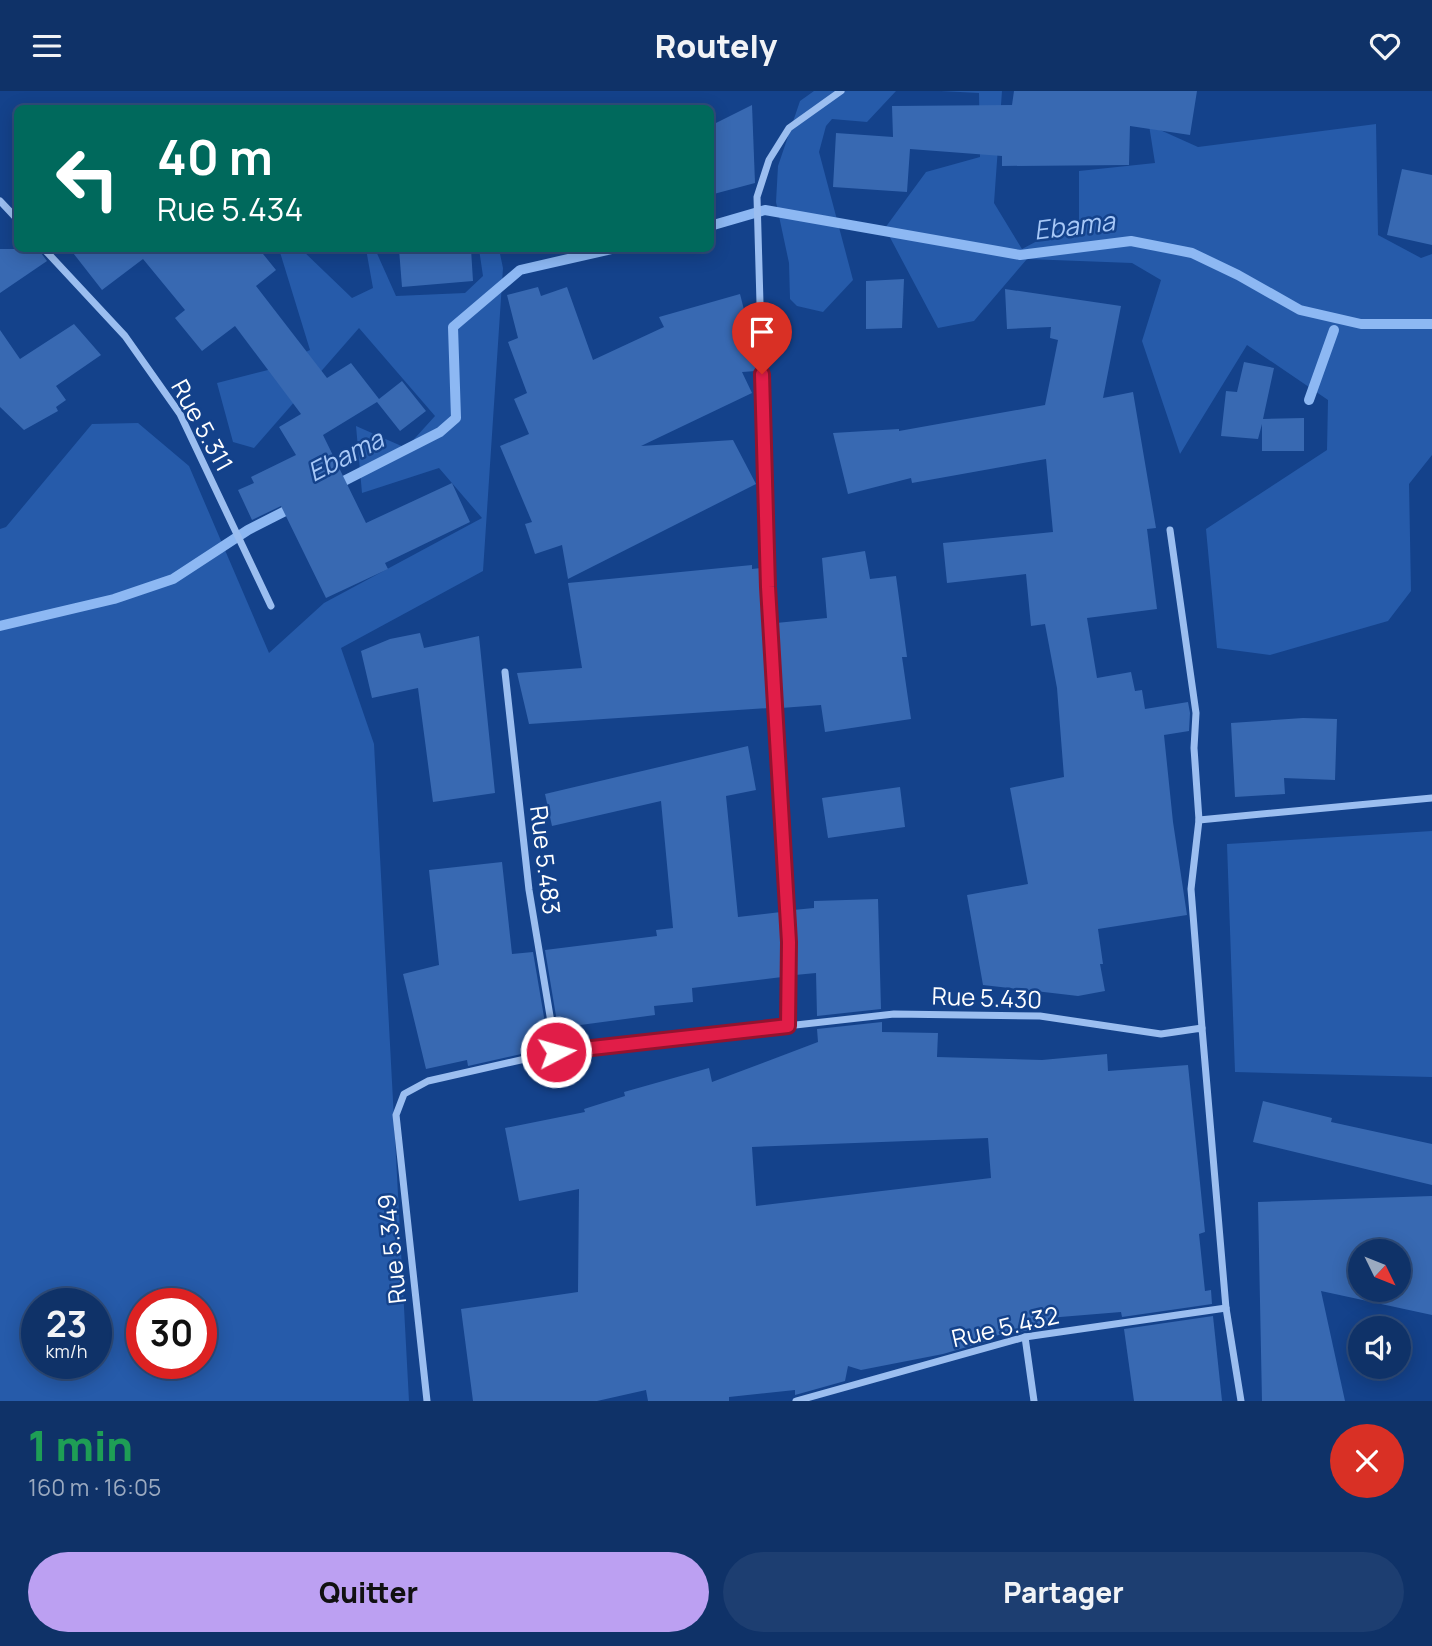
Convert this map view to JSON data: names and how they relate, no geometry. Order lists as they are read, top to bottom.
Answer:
{
  "streets": {
    "street": [
      "Rue 5.311",
      "Rue 5.483",
      "Rue 5.430",
      "Rue 5.349",
      "Rue 5.432"
    ]
  },
  "crossings": [
    ["Rue 5.483", "Rue 5.430"],
    ["Rue 5.430", "Rue 5.349"]
  ],
  "water": ["Ebama"],
  "north": "bottom right",
  "page": {
    "header": "Routely",
    "turn": ["40 m", "Rue 5.434"],
    "speed": "23 km/h",
    "limit": "30",
    "heading": ["1 min", "160 m · 16:05"],
    "buttons": ["Quitter", "Partager"]
  }
}
